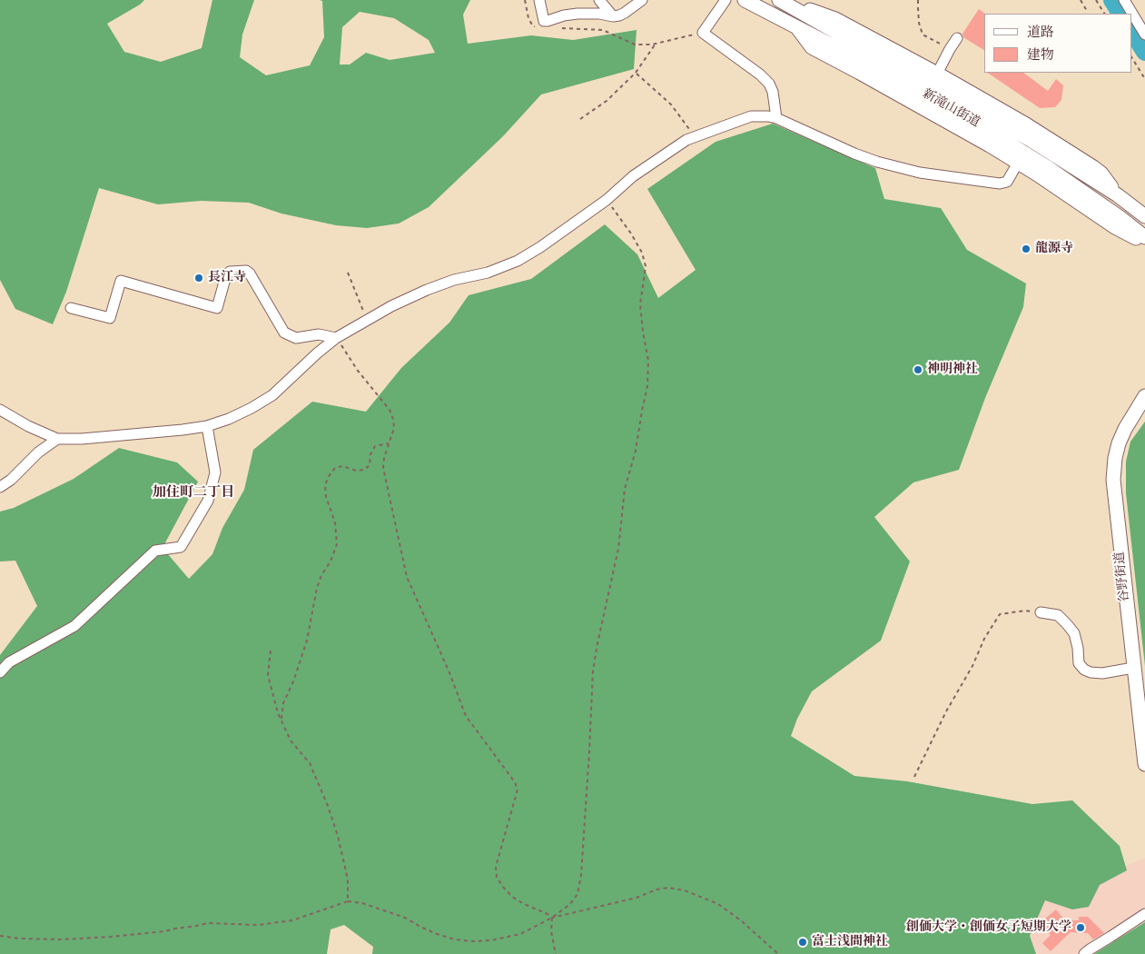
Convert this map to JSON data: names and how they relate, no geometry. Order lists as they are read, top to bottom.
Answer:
{
  "streets": {
    "main road": ["新滝山街道", "谷野街道"]
  },
  "districts": ["加住町二丁目"],
  "places": [
    "龍源寺",
    "長江寺",
    "神明神社",
    "創価大学・創価女子短期大学",
    "富士浅間神社"
  ],
  "legend": ["道路", "建物"]
}
